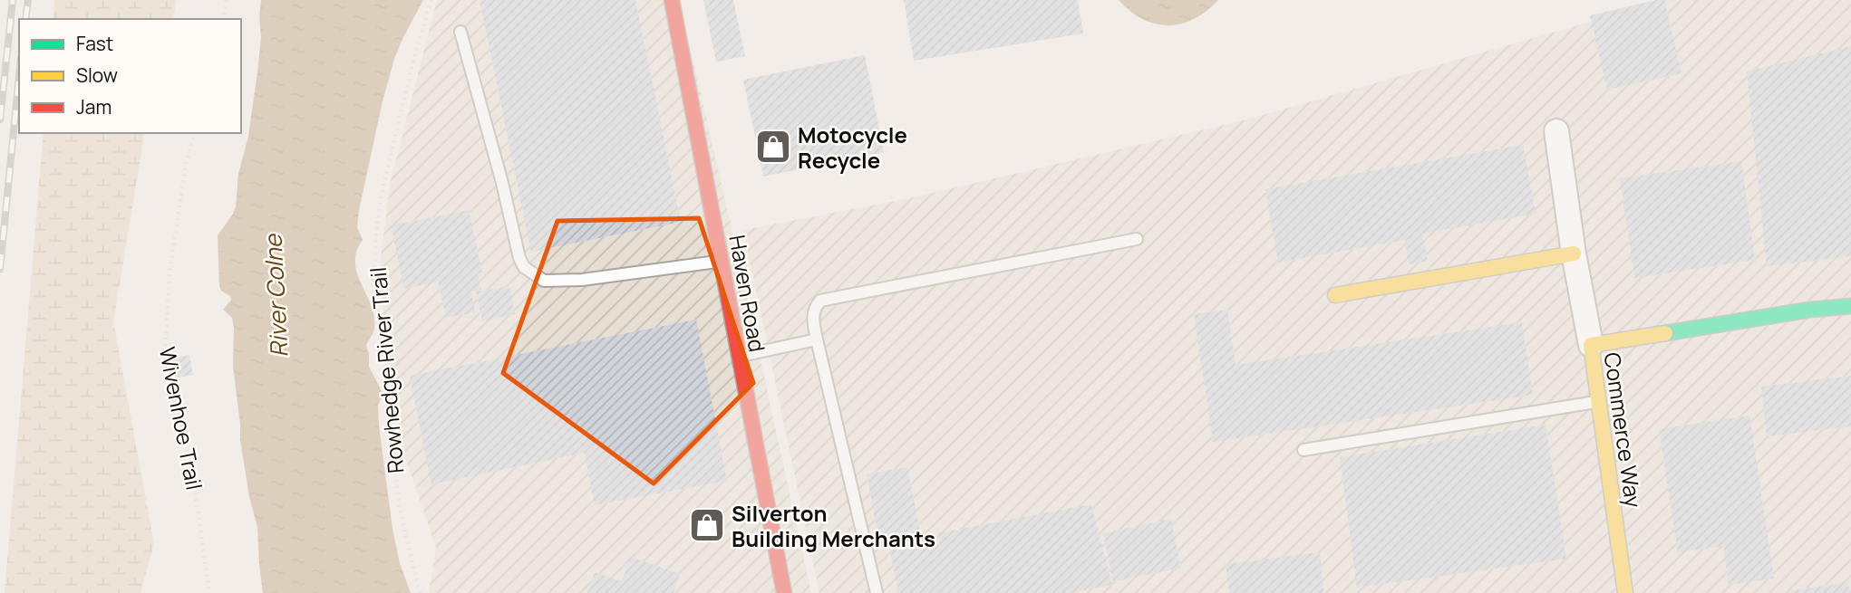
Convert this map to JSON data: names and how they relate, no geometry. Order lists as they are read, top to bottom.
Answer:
{
  "streets": {
    "street": ["Haven Road", "Commerce Way"],
    "path": ["Rowhedge River Trail", "Wivenhoe Trail"]
  },
  "water": ["River Colne"],
  "places": {
    "shop": ["Motocycle Recycle", "Silverton Building Merchants"]
  },
  "legend": ["Fast", "Slow", "Jam"]
}
